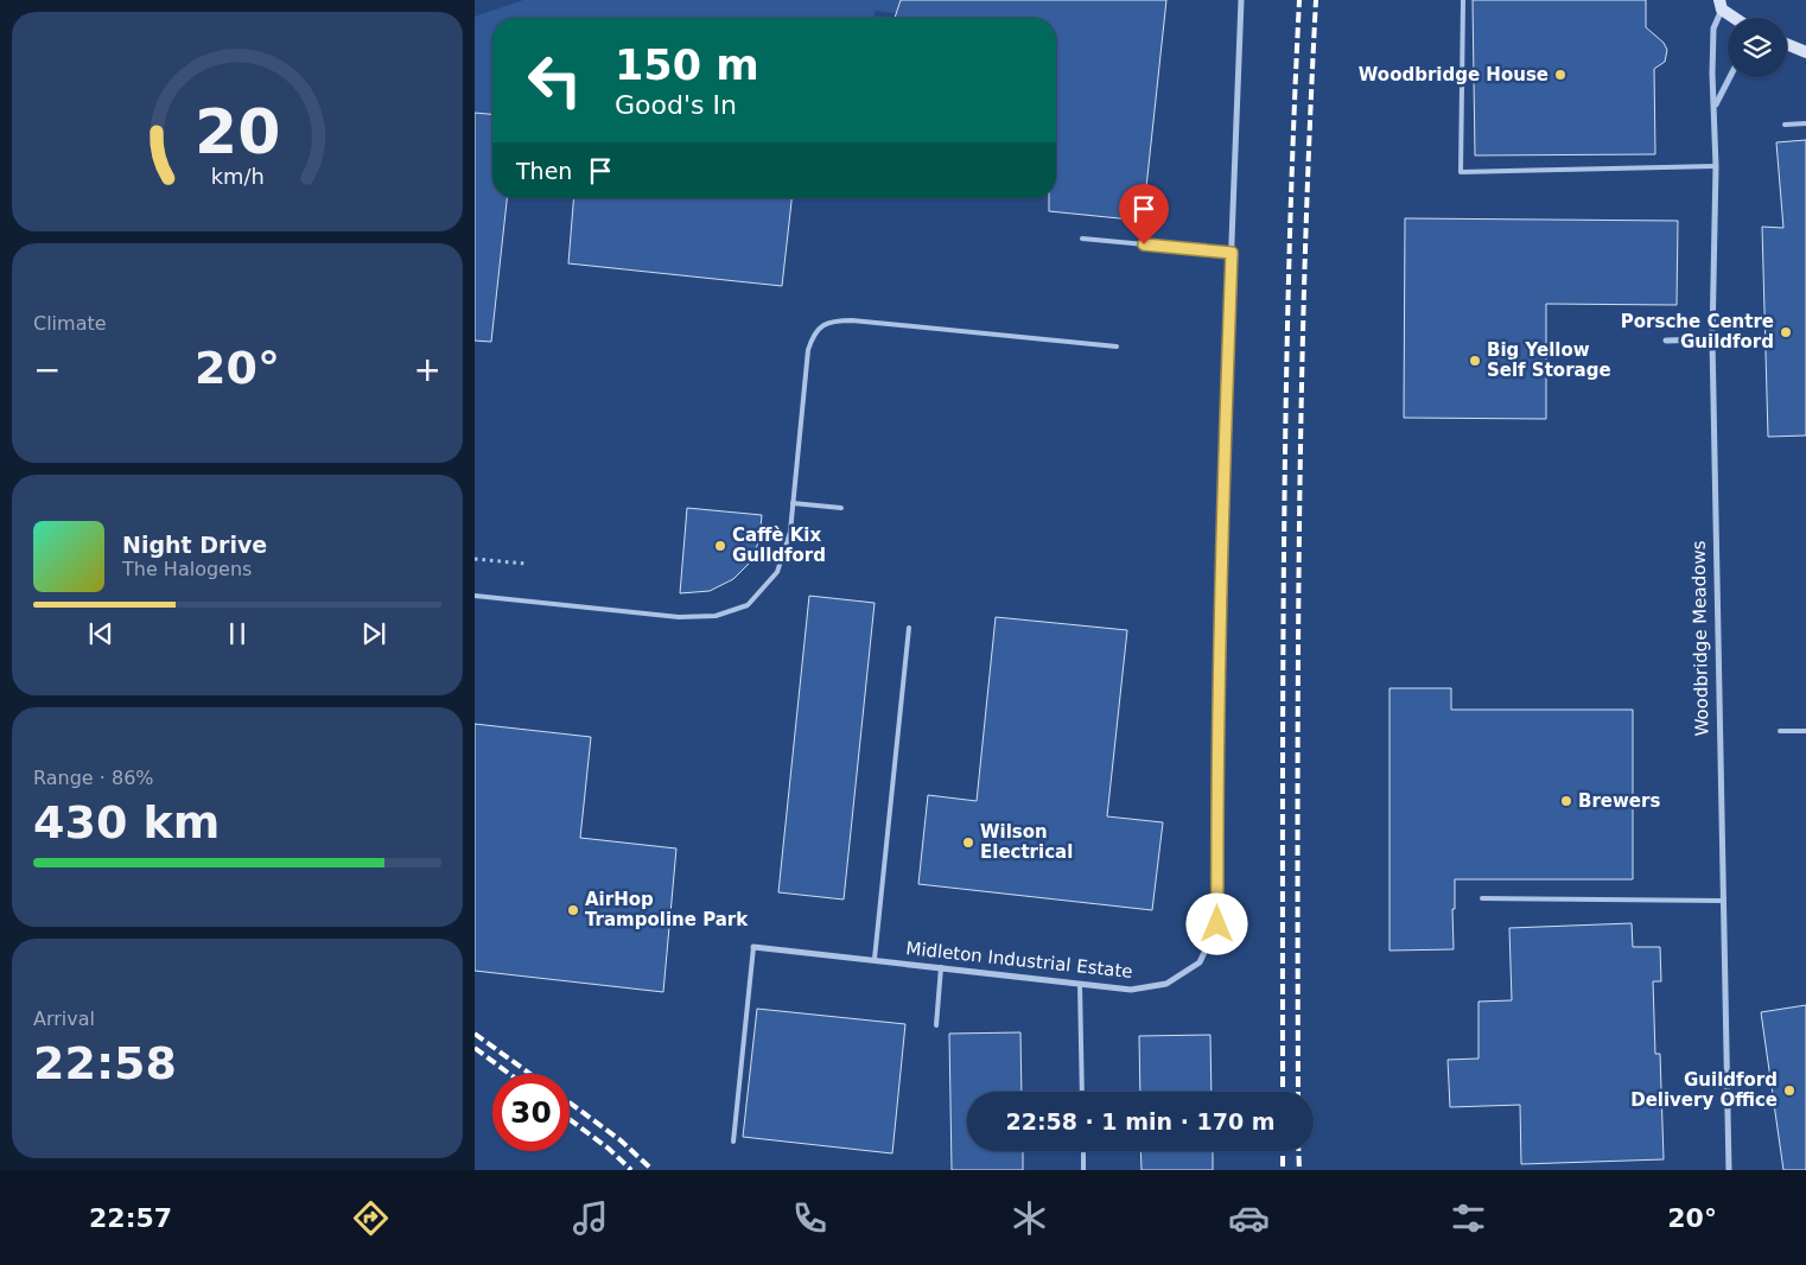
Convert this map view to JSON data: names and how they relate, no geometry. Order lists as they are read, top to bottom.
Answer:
{
  "streets": {
    "street": ["Woodbridge Meadows", "Midleton Industrial Estate"]
  },
  "places": [
    "Woodbridge House",
    "Porsche Centre Guildford",
    "Big Yellow Self Storage",
    "Caffè Kix Gulldford",
    "Brewers",
    "Wilson Electrical",
    "AirHop Trampoline Park",
    "Guildford Delivery Office"
  ],
  "page": {
    "turn": ["150 m", "Good's In"],
    "then": "Then",
    "tile": [
      "Climate",
      ["Range · 86%", "430 km"],
      ["Arrival", "22:58"]
    ],
    "heat": ["−", "20°", "+"],
    "song": ["Night Drive", "The Halogens"],
    "limit": "30",
    "trip": "22:58 · 1 min · 170 m",
    "tabs": ["22:57", "20°"],
    "gauge": ["20", "km/h"]
  }
}
